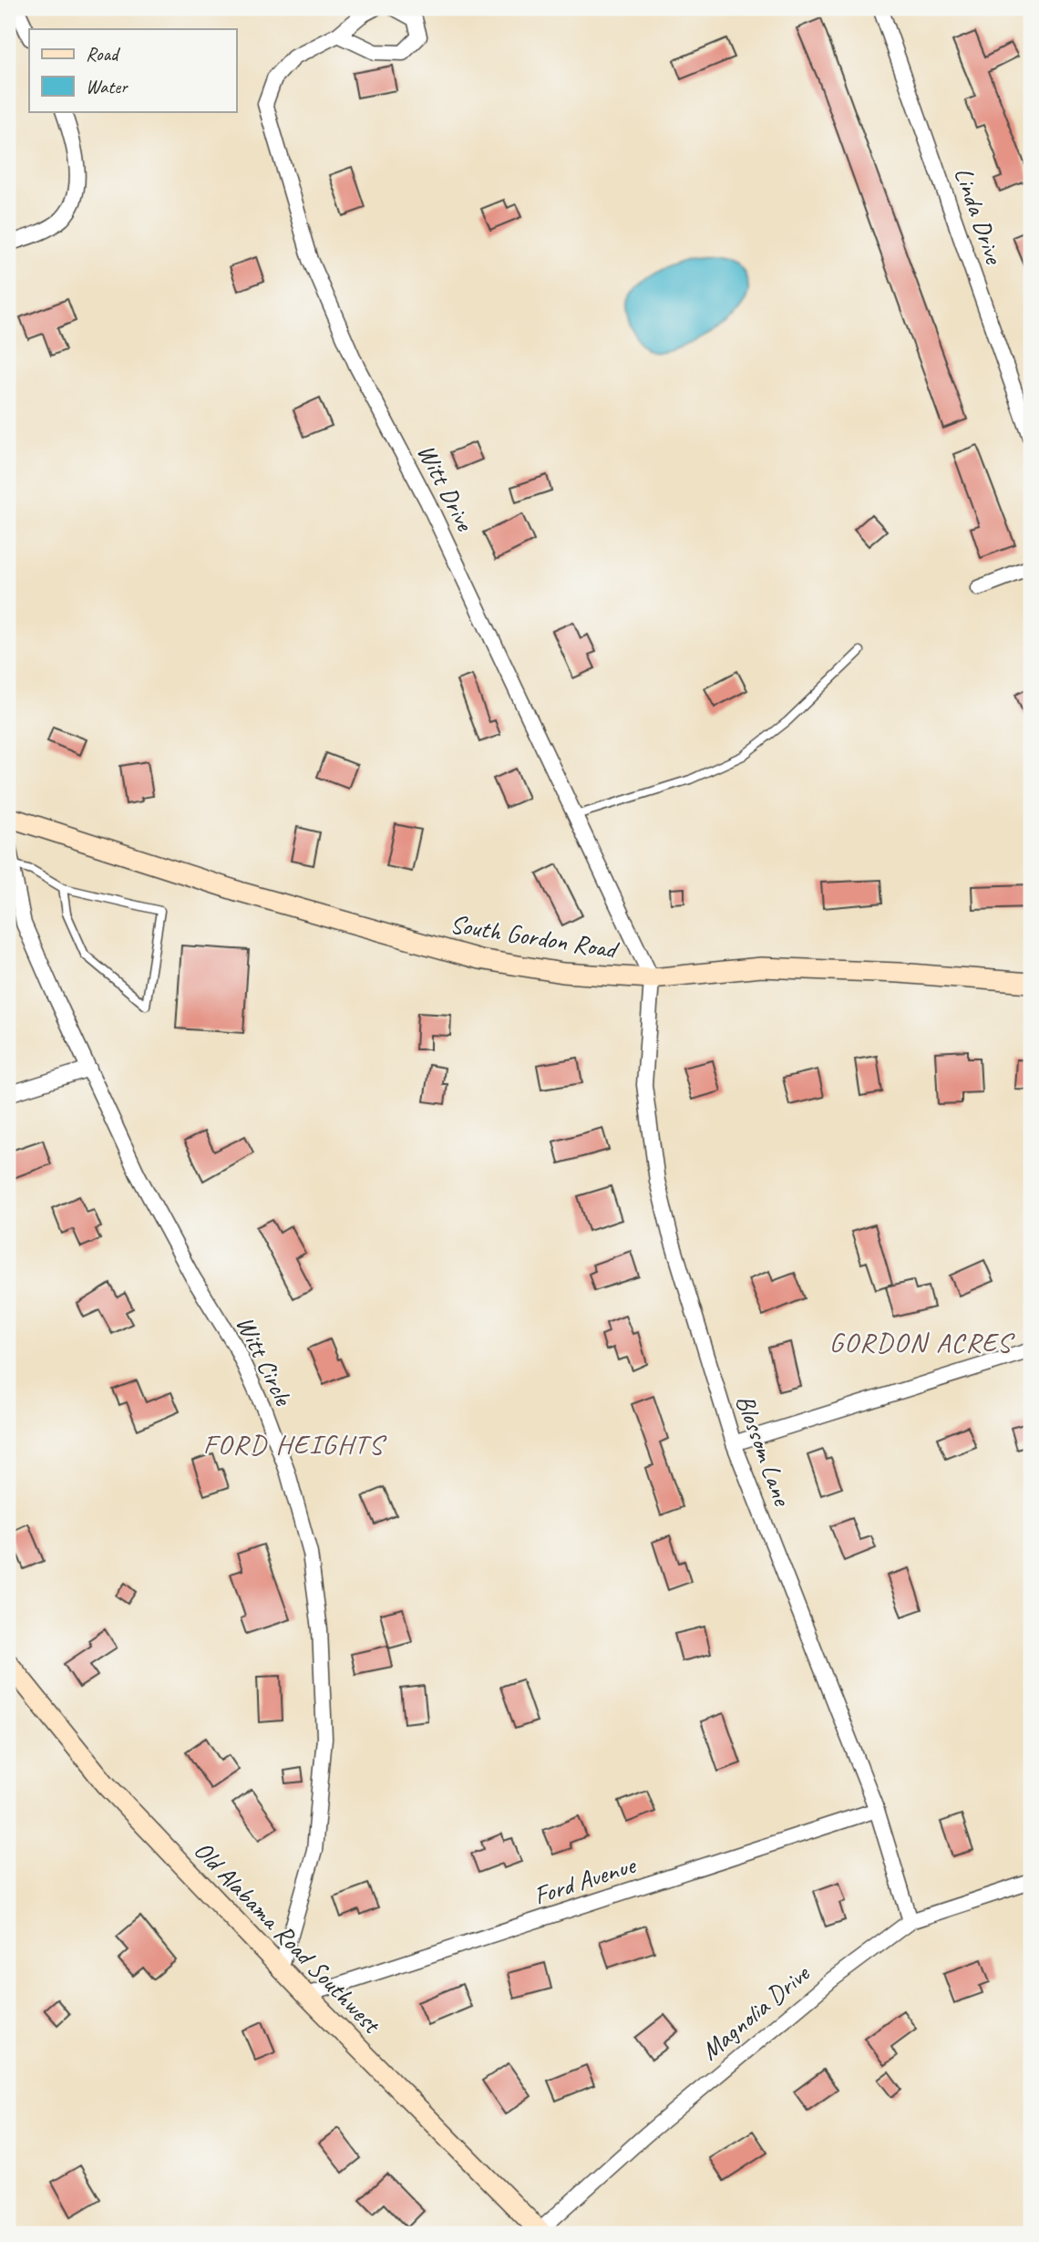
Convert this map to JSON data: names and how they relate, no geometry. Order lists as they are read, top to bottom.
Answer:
{
  "streets": {
    "street": [
      "Linda Drive",
      "Witt Drive",
      "South Gordon Road",
      "Witt Circle",
      "Blossom Lane",
      "Ford Avenue",
      "Old Alabama Road Southwest",
      "Magnolia Drive"
    ]
  },
  "crossings": [
    ["Witt Drive", "South Gordon Road"],
    ["Witt Drive", "Blossom Lane"],
    ["South Gordon Road", "Blossom Lane"],
    ["Witt Circle", "Old Alabama Road Southwest"],
    ["Blossom Lane", "Ford Avenue"],
    ["Blossom Lane", "Magnolia Drive"],
    ["Ford Avenue", "Old Alabama Road Southwest"],
    ["Old Alabama Road Southwest", "Magnolia Drive"]
  ],
  "districts": ["GORDON ACRES", "FORD HEIGHTS"],
  "legend": ["Road", "Water"]
}
